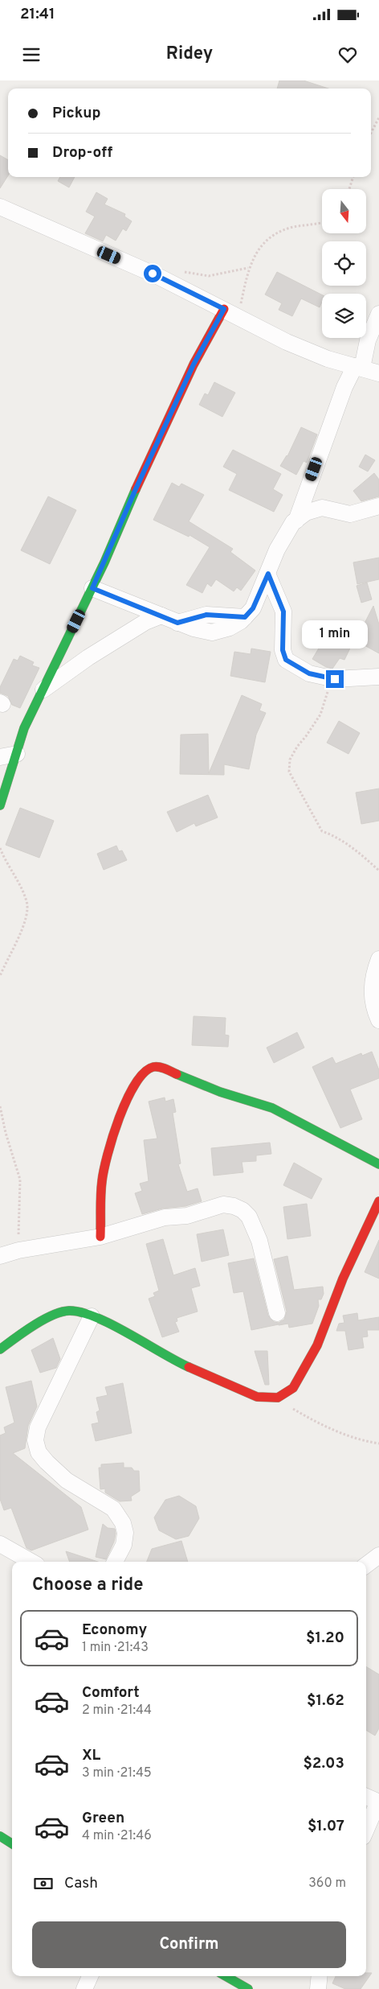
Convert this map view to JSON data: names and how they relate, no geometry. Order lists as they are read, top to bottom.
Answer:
{
  "north": "bottom",
  "page": {
    "status": "21:41",
    "header": "Ridey",
    "banner": ["Pickup", "Drop-off"],
    "bubble": "1 min",
    "heading": "Choose a ride",
    "list": [
      {
        "name": "Economy",
        "note": "1 min · 21:43",
        "value": "$1.20"
      },
      {
        "name": "Comfort",
        "note": "2 min · 21:44",
        "value": "$1.62"
      },
      {
        "name": "XL",
        "note": "3 min · 21:45",
        "value": "$2.03"
      },
      {
        "name": "Green",
        "note": "4 min · 21:46",
        "value": "$1.07"
      }
    ],
    "pay": ["Cash", "360 m"],
    "buttons": "Confirm"
  }
}
